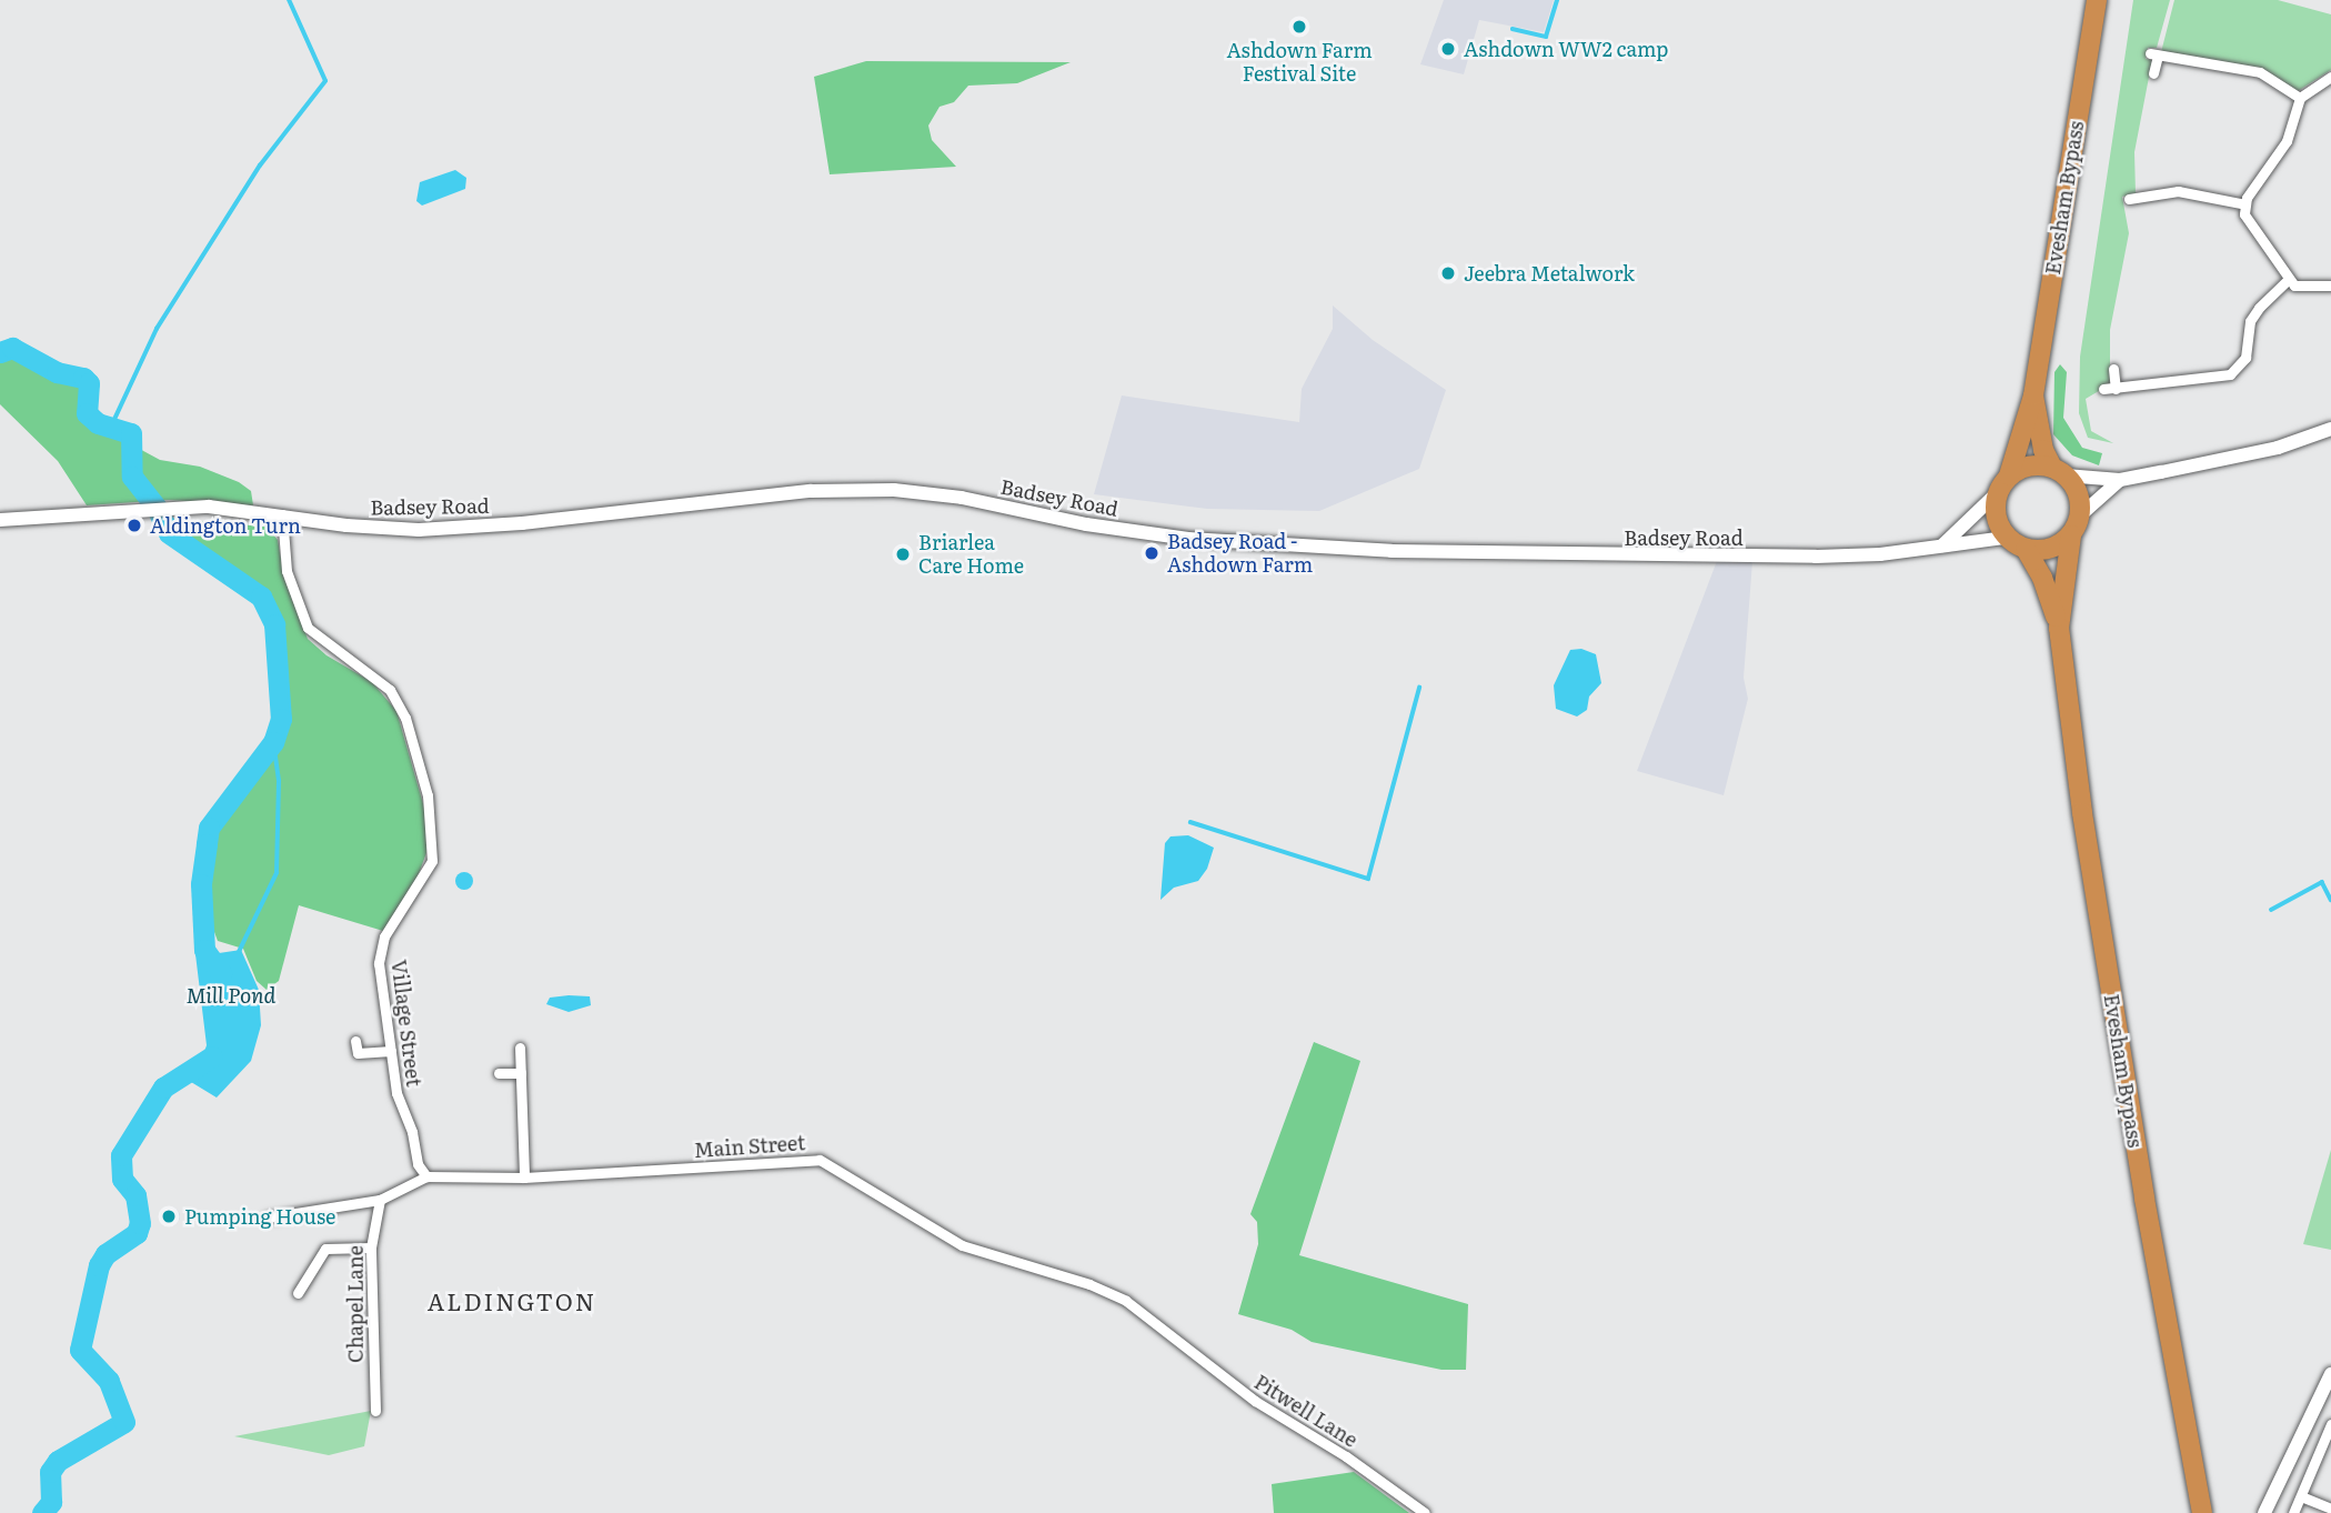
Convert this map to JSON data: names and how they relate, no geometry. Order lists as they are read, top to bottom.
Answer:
{
  "streets": {
    "highway": ["Evesham Bypass"],
    "main road": ["Badsey Road"],
    "street": [
      "Village Street",
      "Main Street",
      "Chapel Lane",
      "Pitwell Lane"
    ]
  },
  "crossings": [
    ["Evesham Bypass", "Badsey Road"],
    ["Badsey Road", "Village Street"],
    ["Village Street", "Main Street"],
    ["Main Street", "Pitwell Lane"]
  ],
  "districts": ["ALDINGTON"],
  "water": ["Mill Pond"],
  "places": [
    "Ashdown Farm Festival Site",
    "Ashdown WW2 camp",
    "Jeebra Metalwork",
    "Aldington Turn",
    "Badsey Road - Ashdown Farm",
    "Briarlea Care Home",
    "Pumping House"
  ]
}
